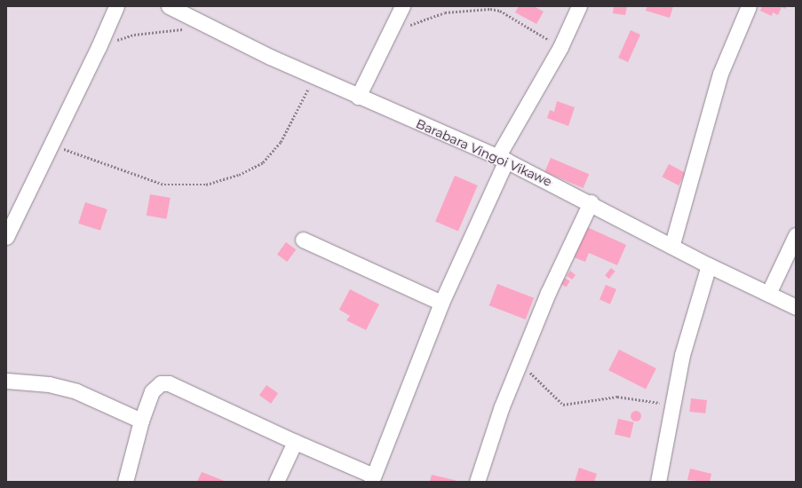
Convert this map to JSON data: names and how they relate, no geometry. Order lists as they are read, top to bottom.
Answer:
{
  "streets": {
    "street": ["Barabara Vingoi Vikawe"]
  }
}
